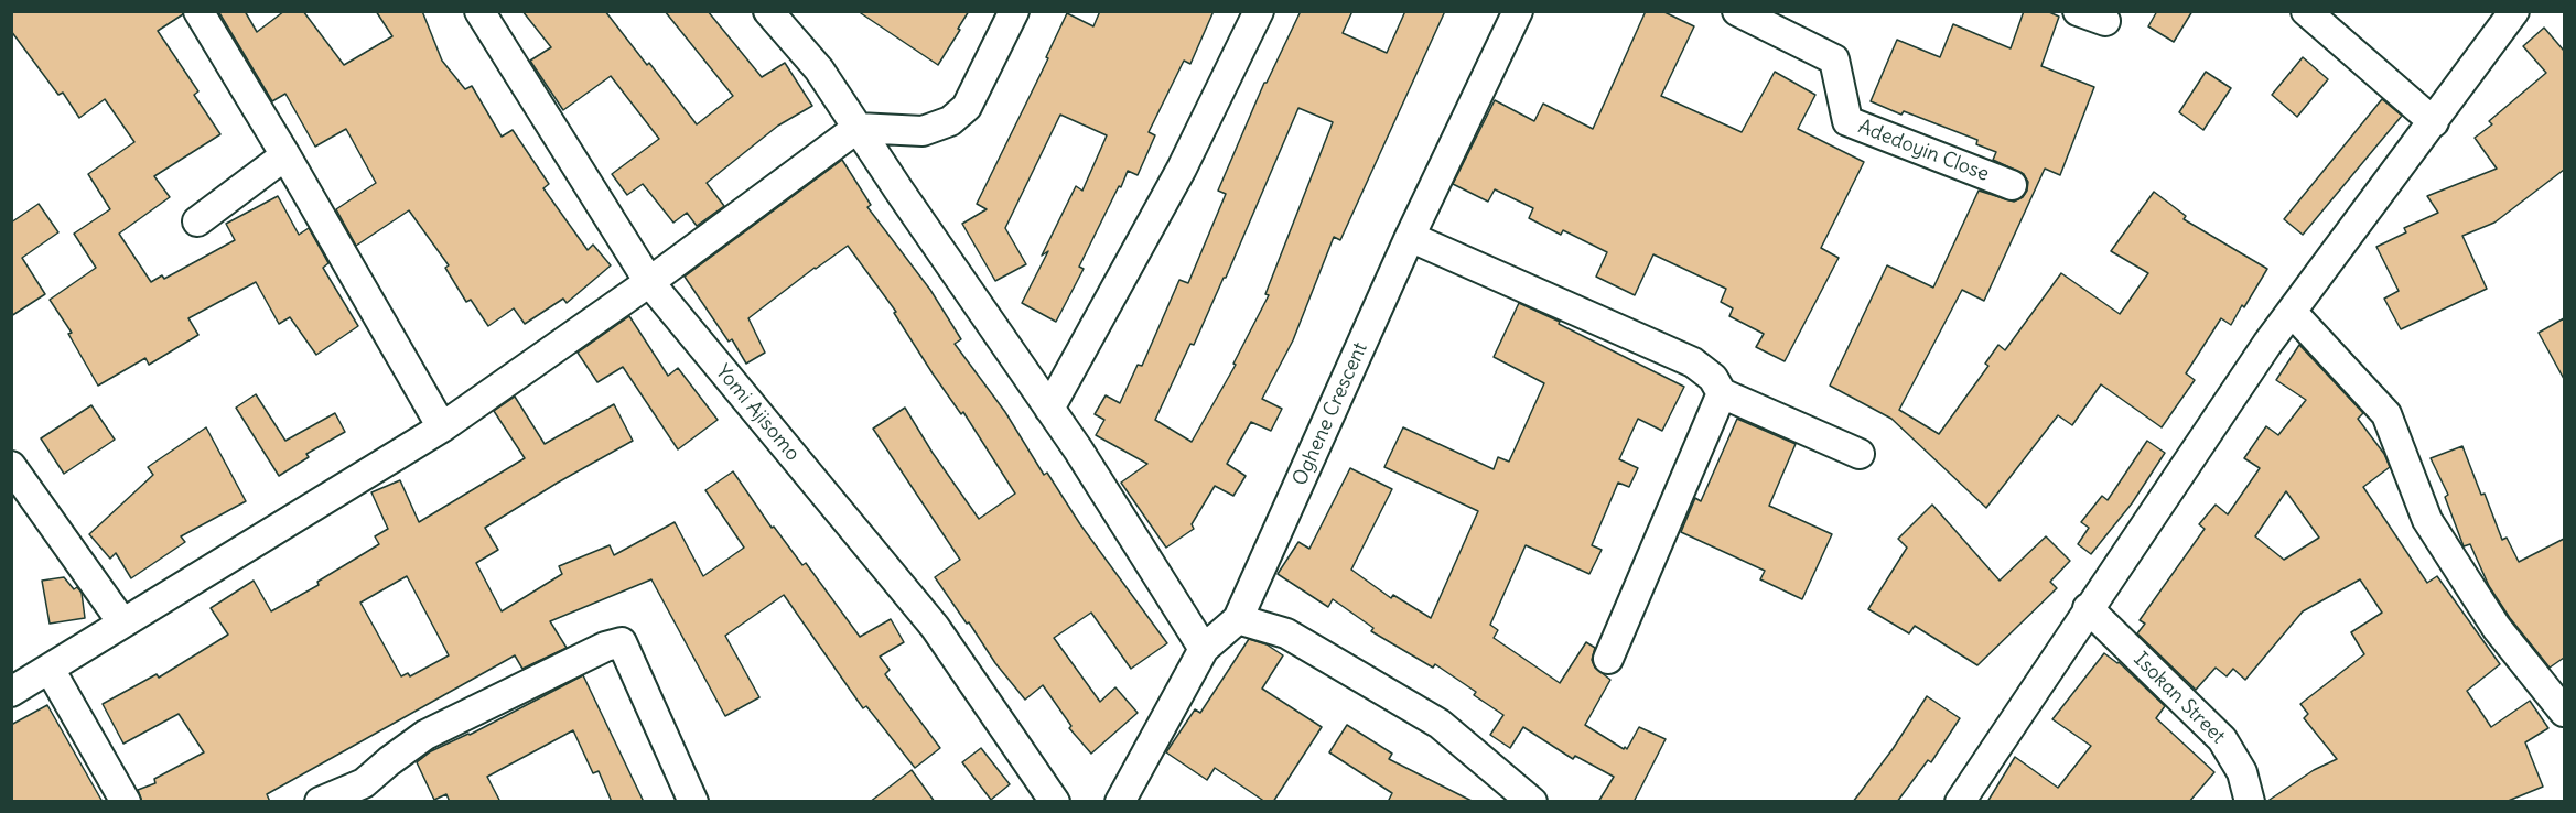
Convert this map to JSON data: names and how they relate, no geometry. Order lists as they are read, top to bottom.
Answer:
{
  "streets": {
    "street": [
      "Adedoyin Close",
      "Yomi Ajisomo",
      "Oghene Crescent",
      "Isokan Street"
    ]
  }
}
